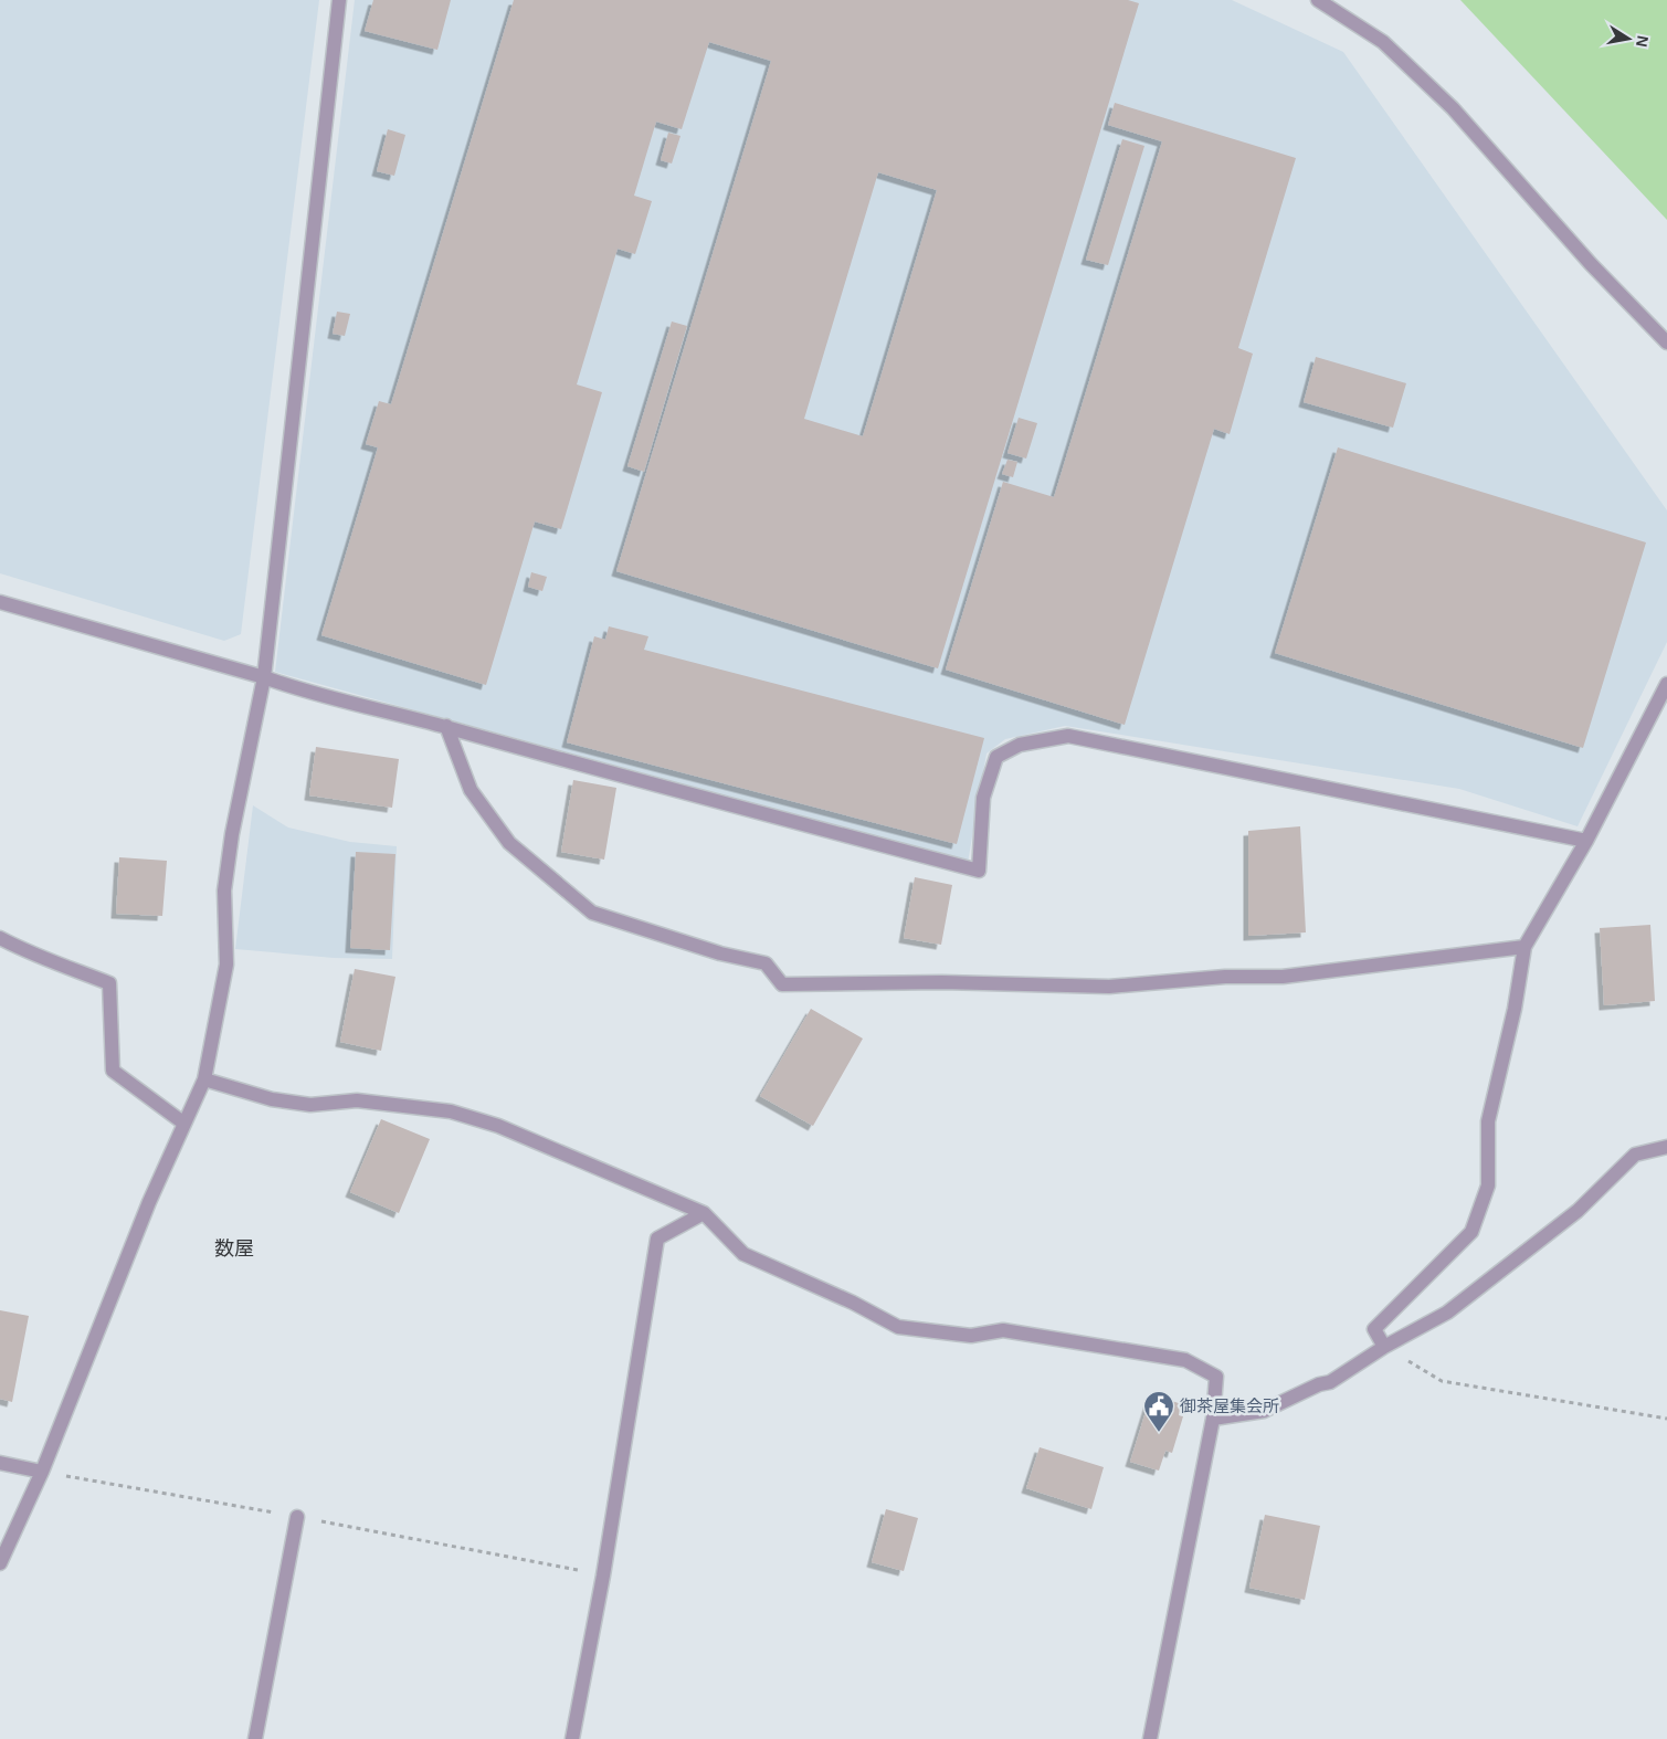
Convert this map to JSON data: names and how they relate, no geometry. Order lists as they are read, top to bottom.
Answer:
{
  "districts": ["数屋"],
  "places": {
    "public building": ["御茶屋集会所"]
  },
  "north": "right"
}
